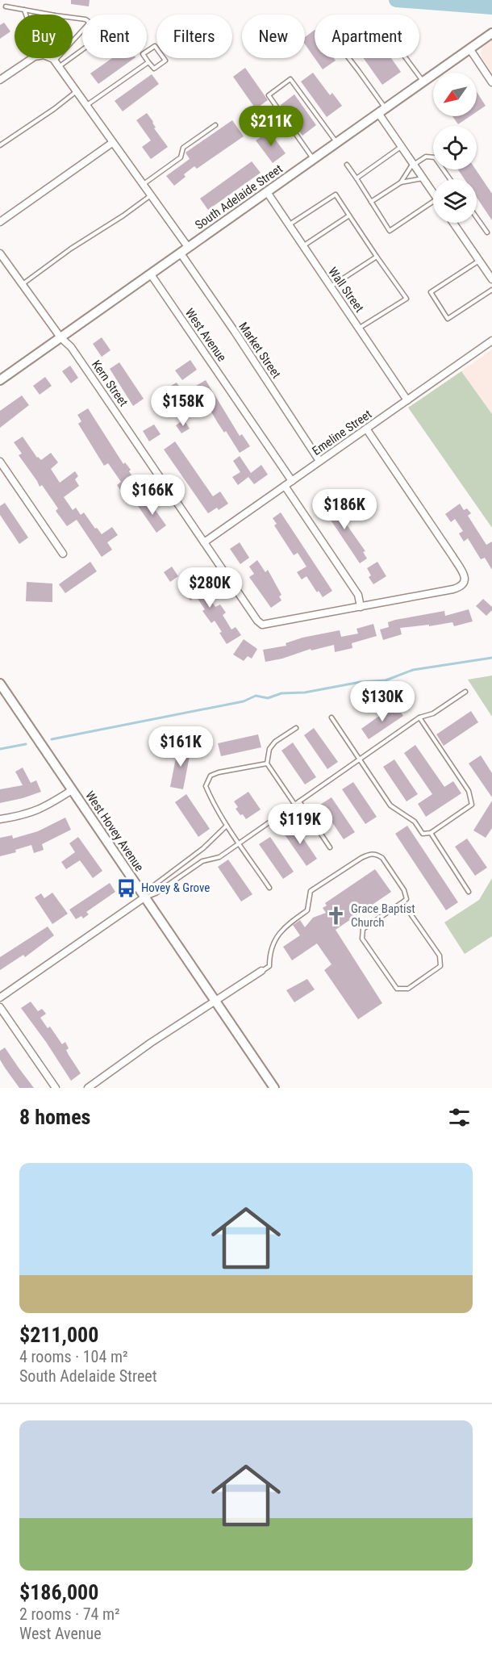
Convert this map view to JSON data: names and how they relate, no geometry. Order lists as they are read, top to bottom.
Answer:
{
  "streets": {
    "street": [
      "South Adelaide Street",
      "Wall Street",
      "West Avenue",
      "Market Street",
      "Kern Street",
      "Emeline Street",
      "West Hovey Avenue"
    ]
  },
  "crossings": [
    ["South Adelaide Street", "Wall Street"],
    ["South Adelaide Street", "West Avenue"],
    ["South Adelaide Street", "Market Street"],
    ["South Adelaide Street", "Kern Street"],
    ["Wall Street", "Emeline Street"],
    ["West Avenue", "Emeline Street"],
    ["Market Street", "Emeline Street"],
    ["Kern Street", "Emeline Street"]
  ],
  "places": {
    "bus stop": ["Hovey & Grove"],
    "church": ["Grace Baptist Church"]
  },
  "north": "bottom left",
  "page": {
    "chip": [
      "Buy",
      "Rent",
      "Filters",
      "New",
      "Apartment"
    ],
    "price": [
      "$211K",
      "$158K",
      "$166K",
      "$186K",
      "$280K",
      "$130K",
      "$161K",
      "$119K"
    ],
    "heading": "8 homes",
    "list": [
      {
        "name": "$211,000",
        "note": "4 rooms · 104 m² · South Adelaide Street"
      },
      {
        "name": "$186,000",
        "note": "2 rooms · 74 m² · West Avenue"
      }
    ]
  }
}
